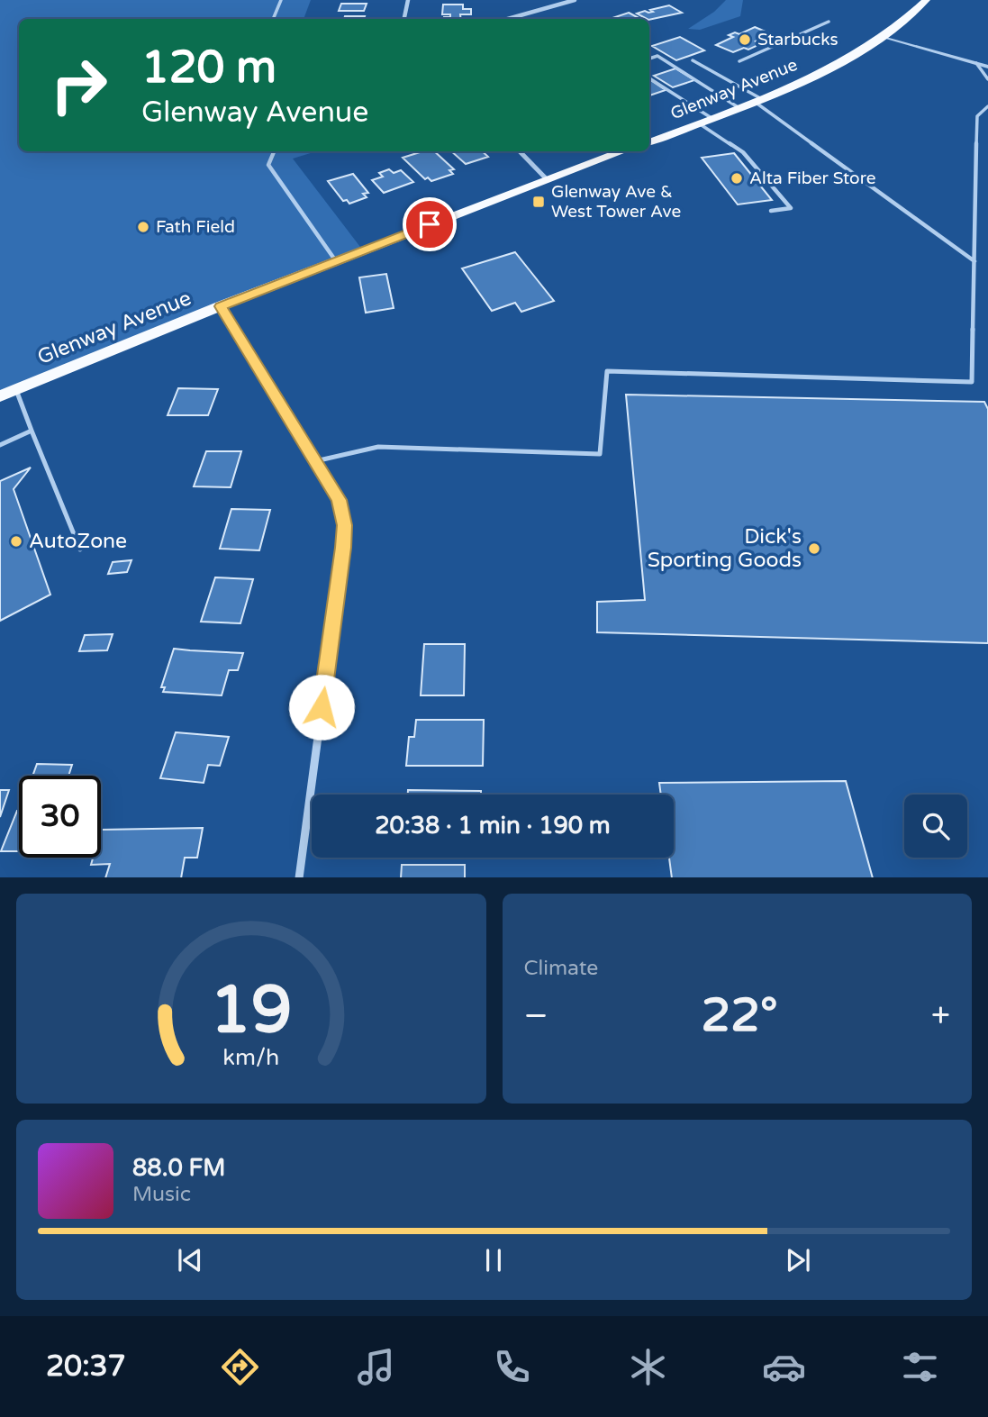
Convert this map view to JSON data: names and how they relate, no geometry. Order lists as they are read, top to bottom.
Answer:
{
  "streets": {
    "main road": ["Glenway Avenue"]
  },
  "places": {
    "other": [
      "Starbucks",
      "Alta Fiber Store",
      "Fath Field",
      "AutoZone",
      "Dick's Sporting Goods"
    ],
    "transit": ["Glenway Ave & West Tower Ave"]
  },
  "page": {
    "turn": ["120 m", "Glenway Avenue"],
    "limit": "30",
    "trip": "20:38 · 1 min · 190 m",
    "tile": "Climate",
    "heat": ["−", "22°", "+"],
    "song": ["88.0 FM", "Music"],
    "tabs": "20:37",
    "gauge": ["19", "km/h"]
  }
}
